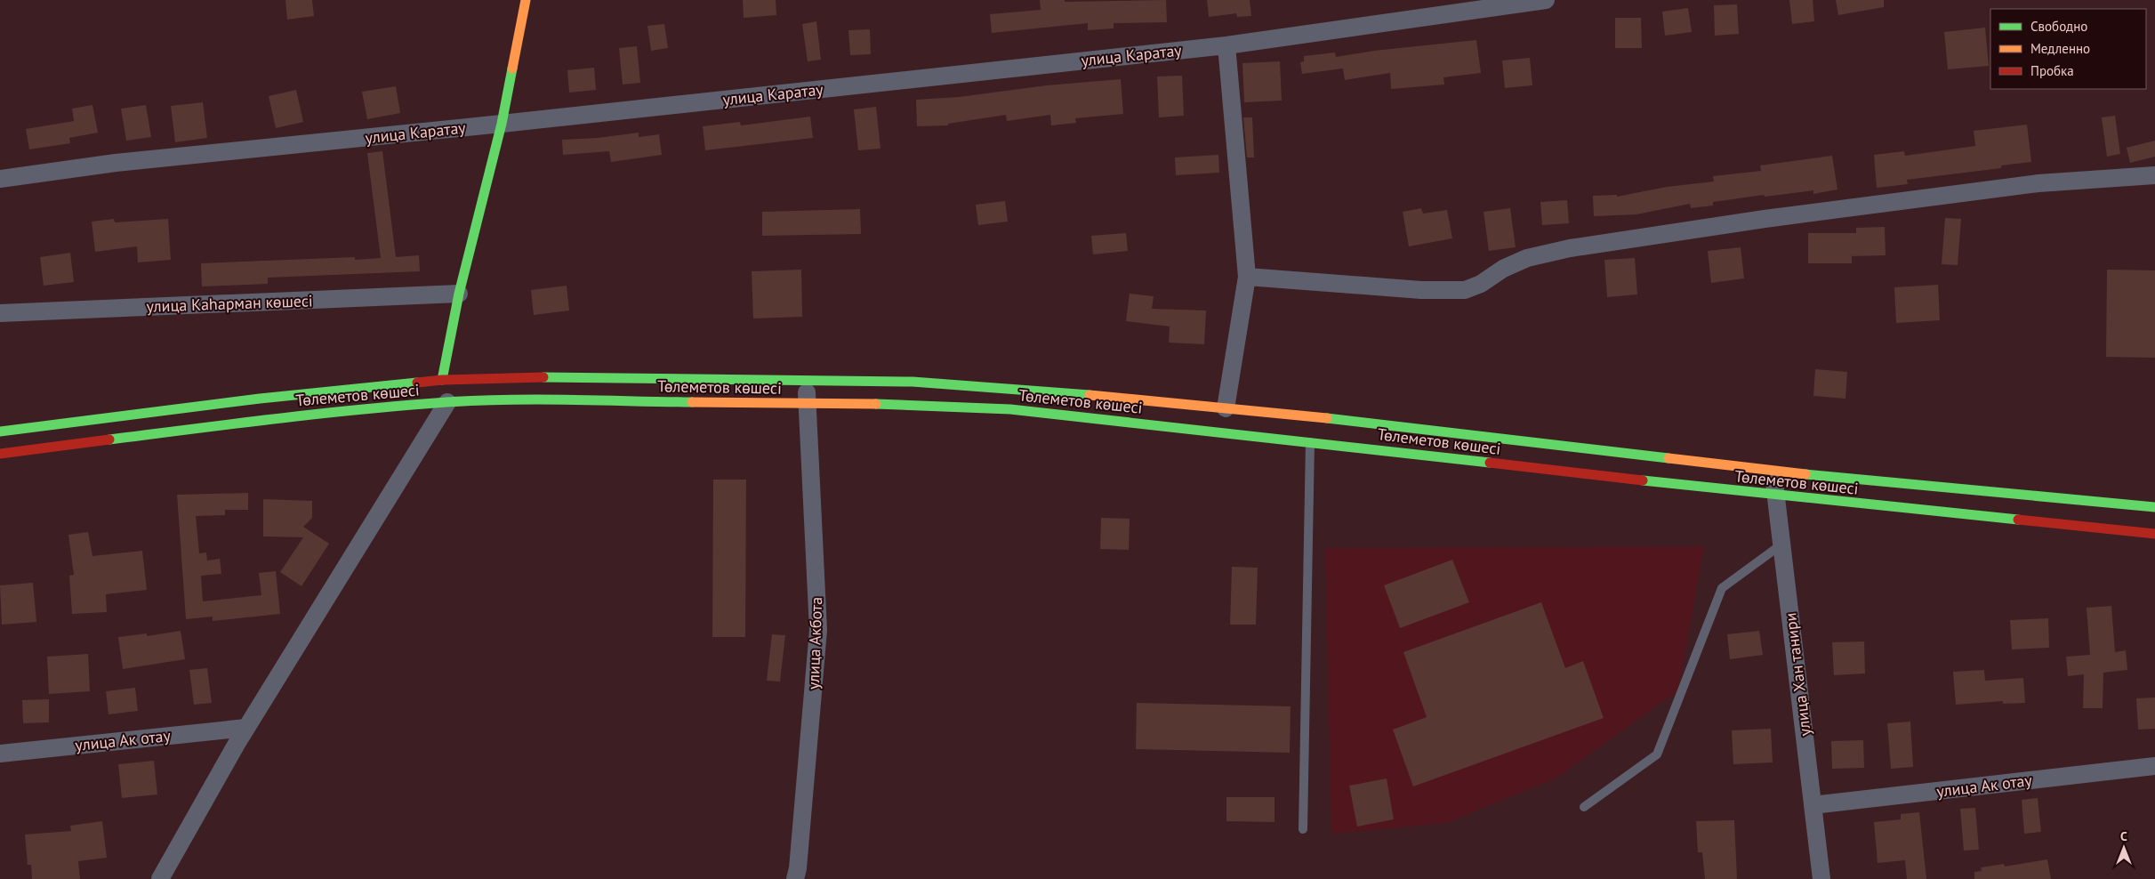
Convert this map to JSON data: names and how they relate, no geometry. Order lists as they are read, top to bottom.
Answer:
{
  "streets": {
    "main road": ["Төлеметов көшесі"],
    "street": [
      "улица Каратау",
      "улица Каһарман көшесі",
      "улица Акбота",
      "улица Хан танири",
      "улица Ак отау"
    ]
  },
  "crossings": [
    ["Төлеметов көшесі", "улица Акбота"],
    ["Төлеметов көшесі", "улица Хан танири"],
    ["улица Хан танири", "улица Ак отау"]
  ],
  "legend": ["Свободно", "Медленно", "Пробка"],
  "north": "top"
}
